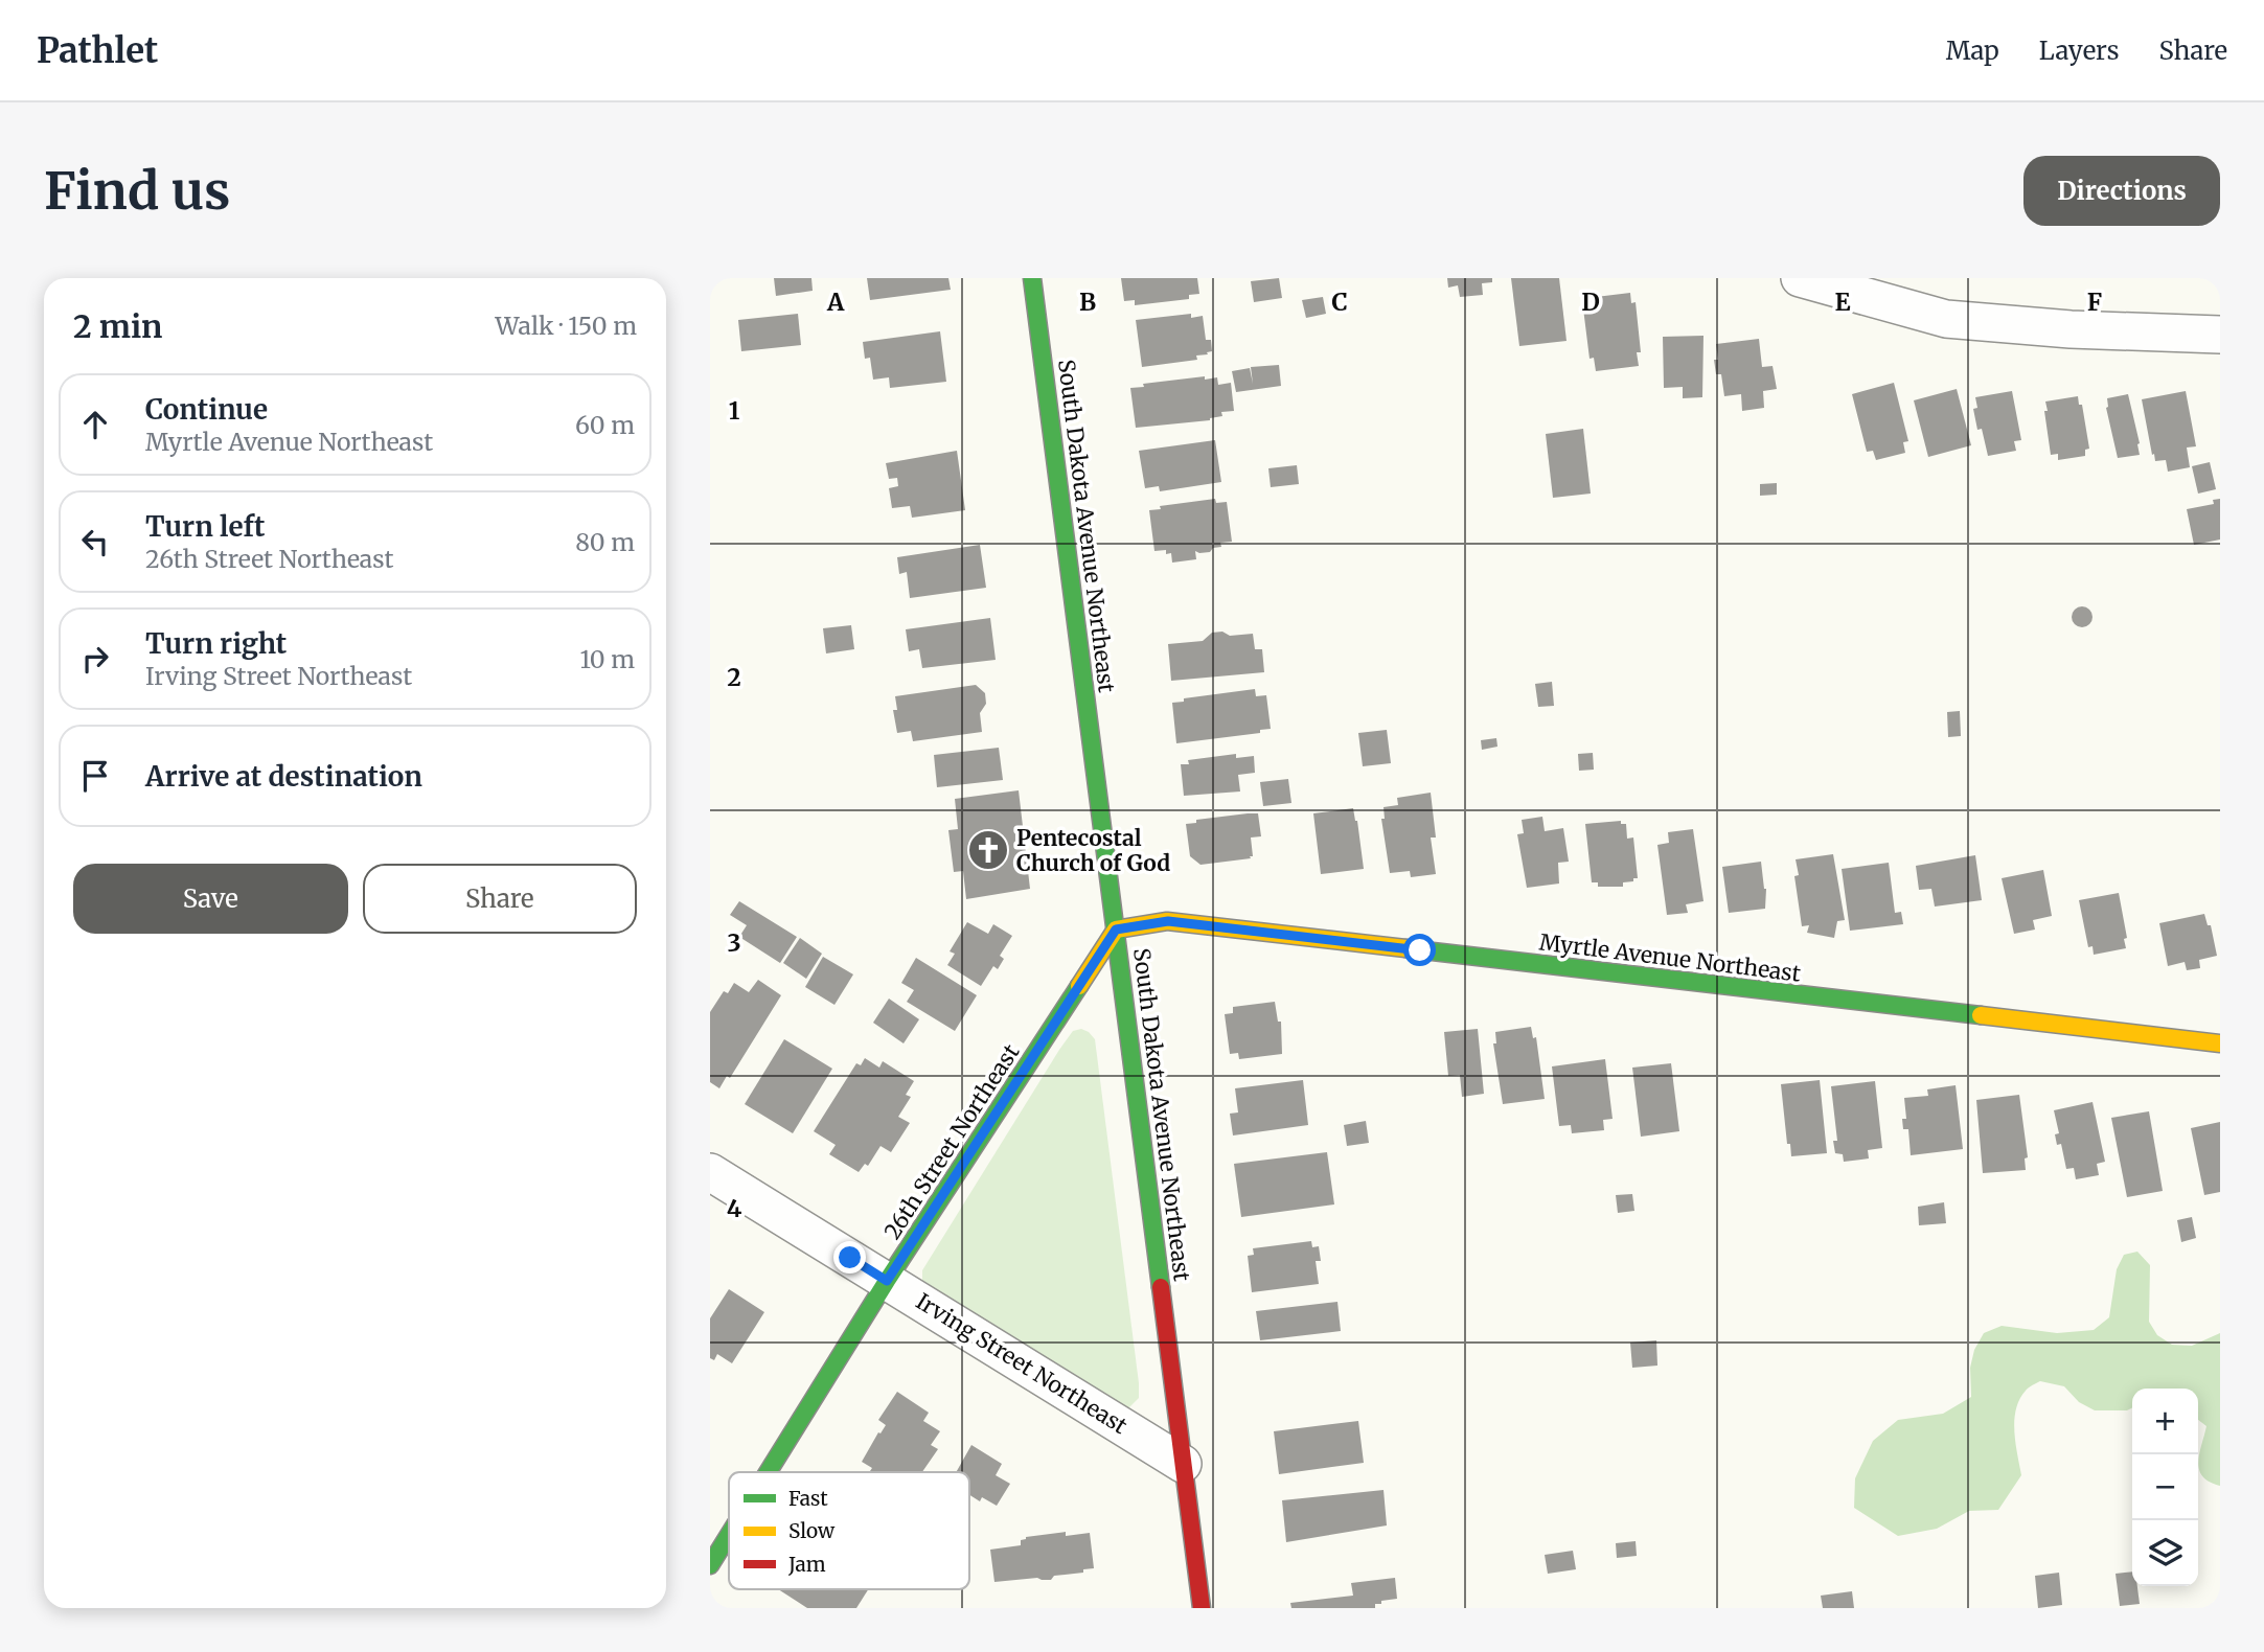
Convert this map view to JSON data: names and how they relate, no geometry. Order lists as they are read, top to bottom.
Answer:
{
  "streets": {
    "street": [
      "South Dakota Avenue Northeast",
      "Myrtle Avenue Northeast",
      "26th Street Northeast",
      "Irving Street Northeast"
    ]
  },
  "crossings": [
    ["South Dakota Avenue Northeast", "Myrtle Avenue Northeast"],
    ["South Dakota Avenue Northeast", "26th Street Northeast"],
    ["South Dakota Avenue Northeast", "Irving Street Northeast"],
    ["Myrtle Avenue Northeast", "26th Street Northeast"],
    ["26th Street Northeast", "Irving Street Northeast"]
  ],
  "places": {
    "church": ["Pentecostal Church of God"]
  },
  "legend": ["Fast", "Slow", "Jam"],
  "page": {
    "header": "Pathlet",
    "nav": ["Map", "Layers", "Share"],
    "buttons": [
      "Directions",
      ["Save", "Share"]
    ],
    "title": "Find us",
    "heading": ["2 min", "Walk · 150 m"],
    "list": [
      ["Continue", "Myrtle Avenue Northeast", "60 m"],
      ["Turn left", "26th Street Northeast", "80 m"],
      ["Turn right", "Irving Street Northeast", "10 m"],
      "Arrive at destination"
    ],
    "map_buttons": ["+", "−"]
  },
  "grid": {
    "columns": [
      "A",
      "B",
      "C",
      "D",
      "E",
      "F"
    ],
    "rows": [
      "1",
      "2",
      "3",
      "4"
    ]
  }
}
